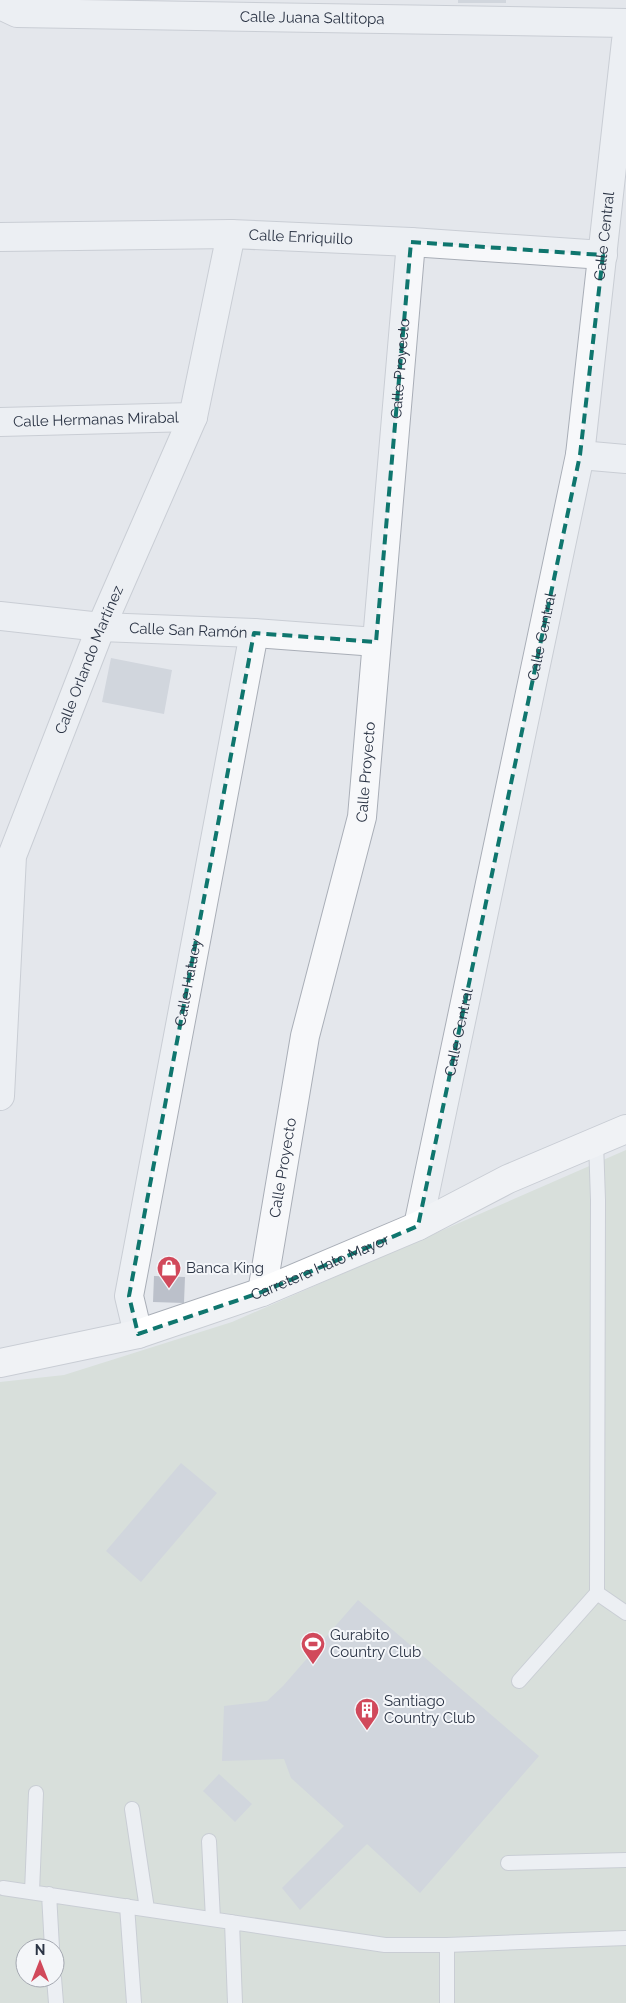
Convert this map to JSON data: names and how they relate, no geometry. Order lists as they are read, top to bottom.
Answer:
{
  "streets": {
    "street": [
      "Calle Juana Saltitopa",
      "Calle Enriquillo",
      "Calle Central",
      "Calle Proyecto",
      "Calle Hermanas Mirabal",
      "Calle San Ramón",
      "Calle Orlando Martínez",
      "Calle Hatuey",
      "Carretera Hato Mayor"
    ]
  },
  "crossings": [
    ["Calle Enriquillo", "Calle Central"],
    ["Calle Enriquillo", "Calle Proyecto"],
    ["Calle Enriquillo", "Calle Orlando Martínez"],
    ["Calle Central", "Carretera Hato Mayor"],
    ["Calle Proyecto", "Calle San Ramón"],
    ["Calle Proyecto", "Carretera Hato Mayor"],
    ["Calle Hermanas Mirabal", "Calle Orlando Martínez"],
    ["Calle San Ramón", "Calle Orlando Martínez"],
    ["Calle San Ramón", "Calle Hatuey"],
    ["Calle Hatuey", "Carretera Hato Mayor"]
  ],
  "places": {
    "shop": ["Banca King"],
    "sports": ["Gurabito Country Club"],
    "building": ["Santiago Country Club"]
  },
  "north": "top"
}
